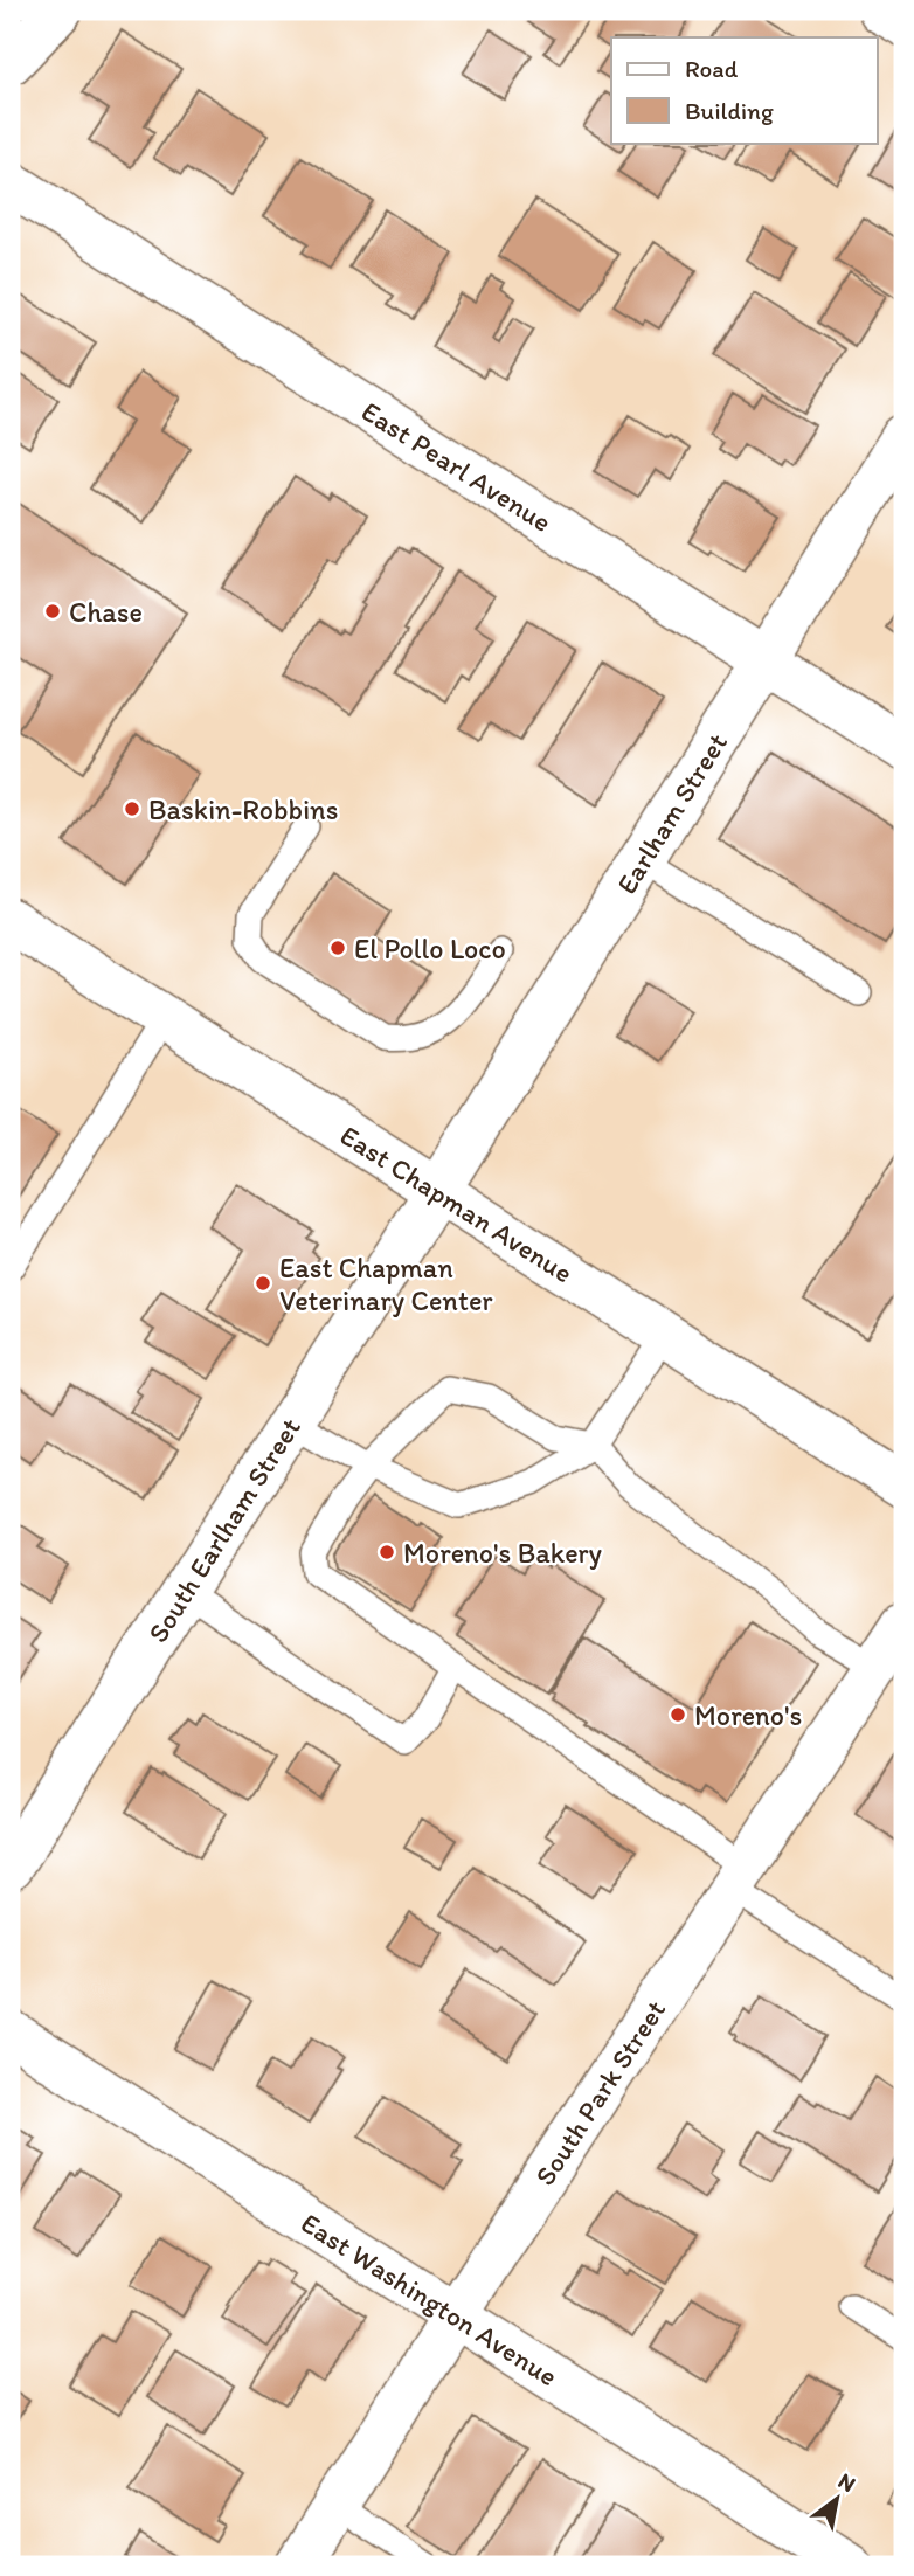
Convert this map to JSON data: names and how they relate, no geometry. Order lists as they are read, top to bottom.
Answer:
{
  "streets": {
    "street": [
      "East Pearl Avenue",
      "Earlham Street",
      "East Chapman Avenue",
      "South Earlham Street",
      "South Park Street",
      "East Washington Avenue"
    ]
  },
  "crossings": [
    ["East Pearl Avenue", "Earlham Street"],
    ["Earlham Street", "East Chapman Avenue"],
    ["Earlham Street", "South Earlham Street"],
    ["East Chapman Avenue", "South Earlham Street"],
    ["South Park Street", "East Washington Avenue"]
  ],
  "places": [
    "Chase",
    "Baskin-Robbins",
    "El Pollo Loco",
    "East Chapman Veterinary Center",
    "Moreno's Bakery",
    "Moreno's"
  ],
  "legend": ["Road", "Building"],
  "north": "top right"
}
